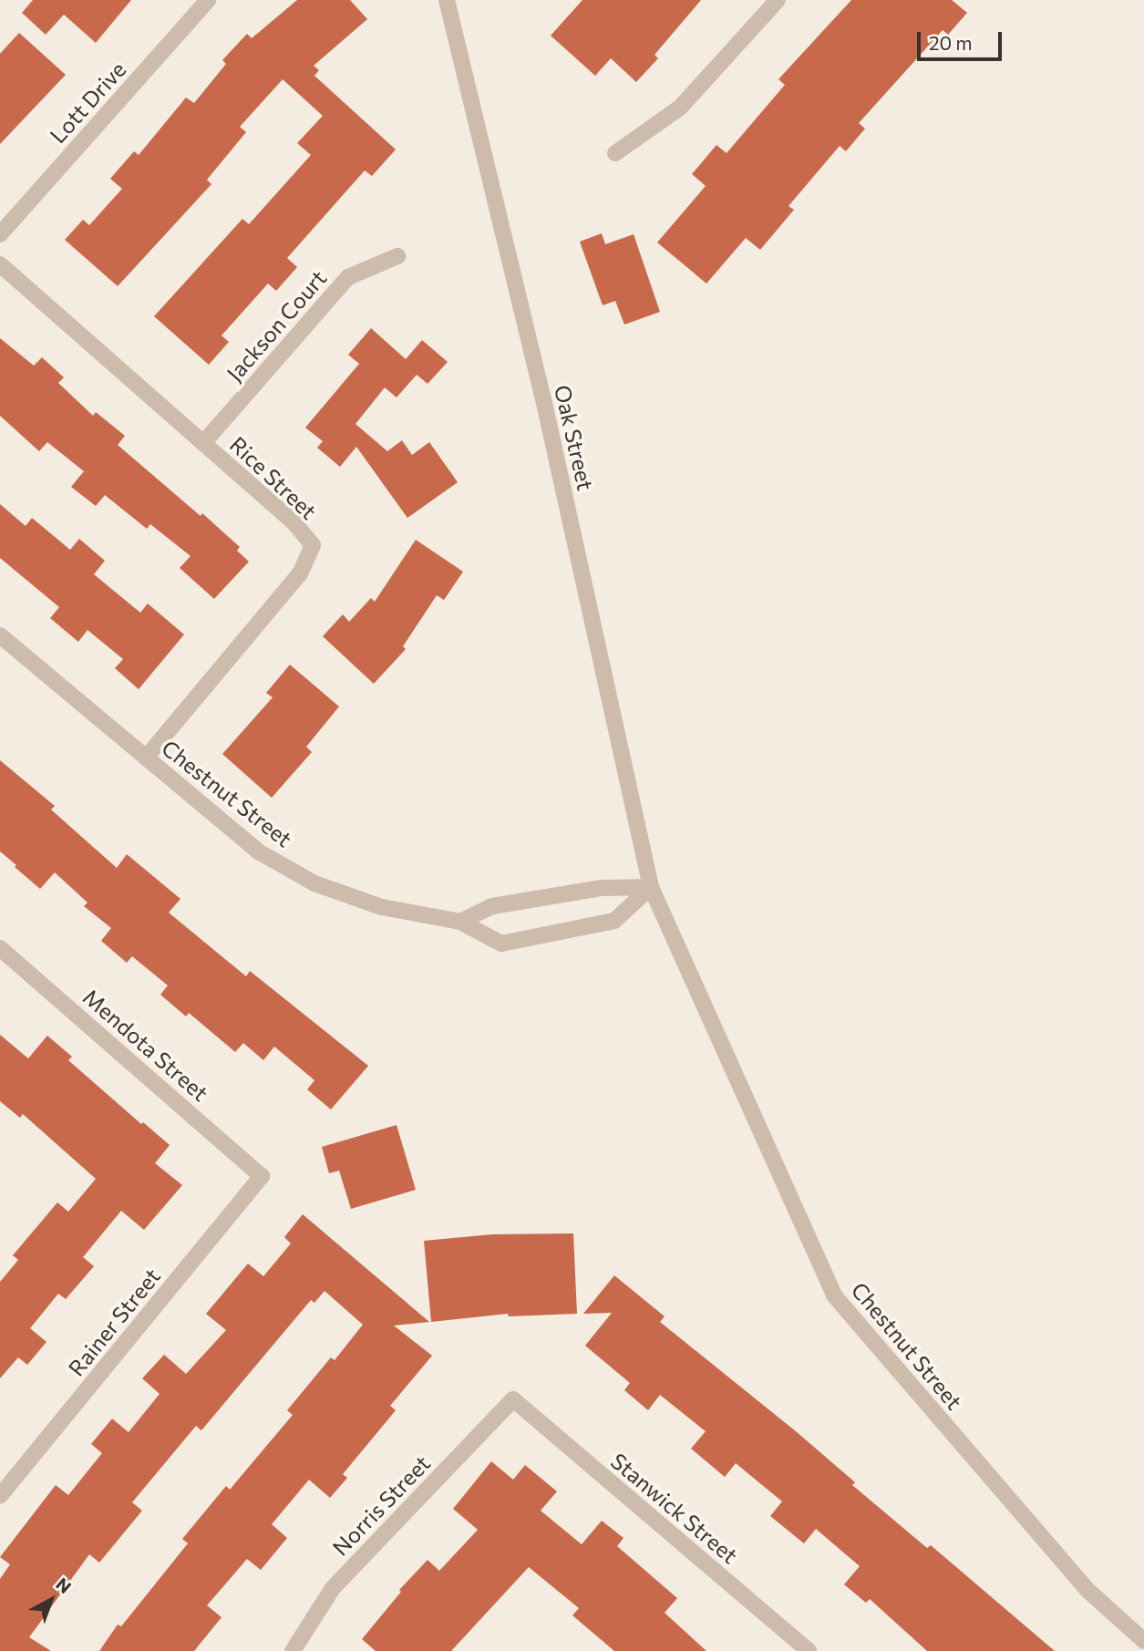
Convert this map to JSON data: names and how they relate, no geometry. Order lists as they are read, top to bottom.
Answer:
{
  "streets": {
    "street": [
      "Lott Drive",
      "Jackson Court",
      "Oak Street",
      "Rice Street",
      "Chestnut Street",
      "Mendota Street",
      "Rainer Street",
      "Norris Street",
      "Stanwick Street"
    ]
  },
  "crossings": [
    ["Jackson Court", "Rice Street"],
    ["Oak Street", "Chestnut Street"],
    ["Rice Street", "Chestnut Street"],
    ["Mendota Street", "Rainer Street"],
    ["Norris Street", "Stanwick Street"]
  ],
  "scale_bar": "20 m",
  "north": "top right"
}
